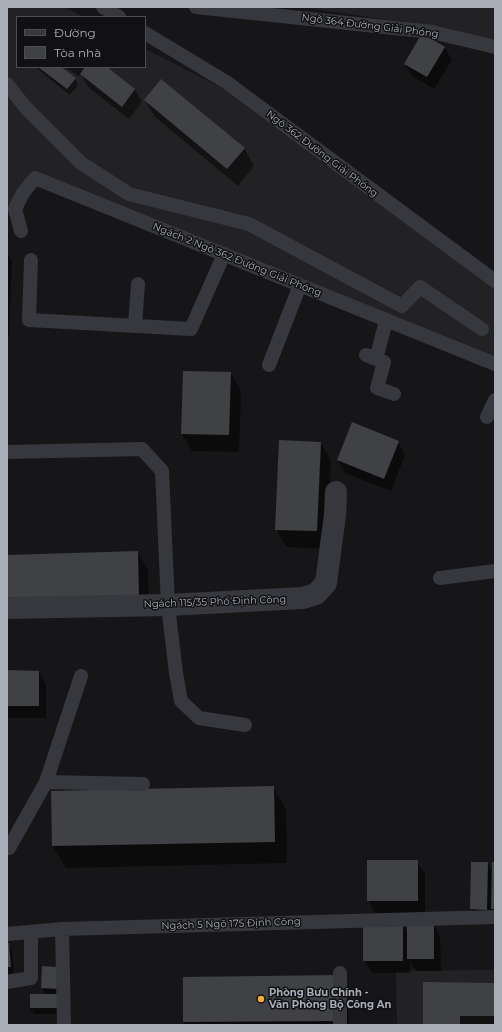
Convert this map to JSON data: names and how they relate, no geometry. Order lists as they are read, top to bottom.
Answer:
{
  "streets": {
    "street": ["Ngách 115/35 Phố Định Công"],
    "lane": [
      "Ngõ 364 Đường Giải Phóng",
      "Ngõ 362 Đường Giải Phóng",
      "Ngách 2 Ngõ 362 Đường Giải Phóng",
      "Ngách 5 Ngõ 175 Định Công"
    ]
  },
  "places": ["Phòng Bưu Chính - Văn Phòng Bộ Công An"],
  "legend": ["Đường", "Tòa nhà"]
}
